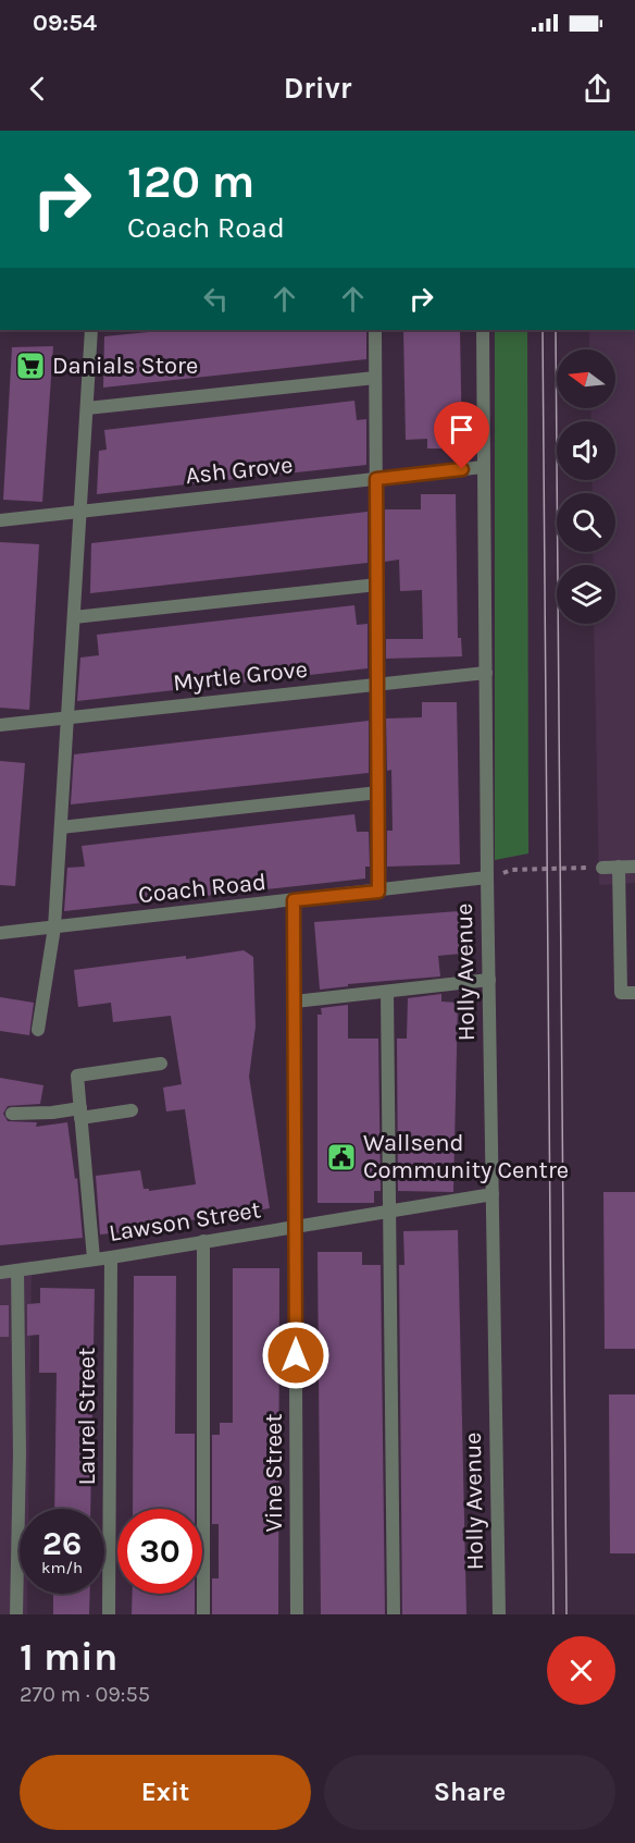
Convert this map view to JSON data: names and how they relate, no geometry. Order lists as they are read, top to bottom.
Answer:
{
  "streets": {
    "street": [
      "Ash Grove",
      "Myrtle Grove",
      "Coach Road",
      "Holly Avenue",
      "Lawson Street",
      "Laurel Street",
      "Vine Street"
    ]
  },
  "crossings": [
    ["Ash Grove", "Holly Avenue"],
    ["Myrtle Grove", "Holly Avenue"],
    ["Coach Road", "Holly Avenue"],
    ["Coach Road", "Vine Street"],
    ["Holly Avenue", "Lawson Street"],
    ["Lawson Street", "Laurel Street"],
    ["Lawson Street", "Vine Street"]
  ],
  "places": {
    "supermarket": ["Danials Store"],
    "public building": ["Wallsend Community Centre"]
  },
  "north": "left",
  "page": {
    "status": "09:54",
    "header": "Drivr",
    "turn": ["120 m", "Coach Road"],
    "speed": "26 km/h",
    "limit": "30",
    "heading": ["1 min", "270 m · 09:55"],
    "buttons": ["Exit", "Share"]
  }
}
